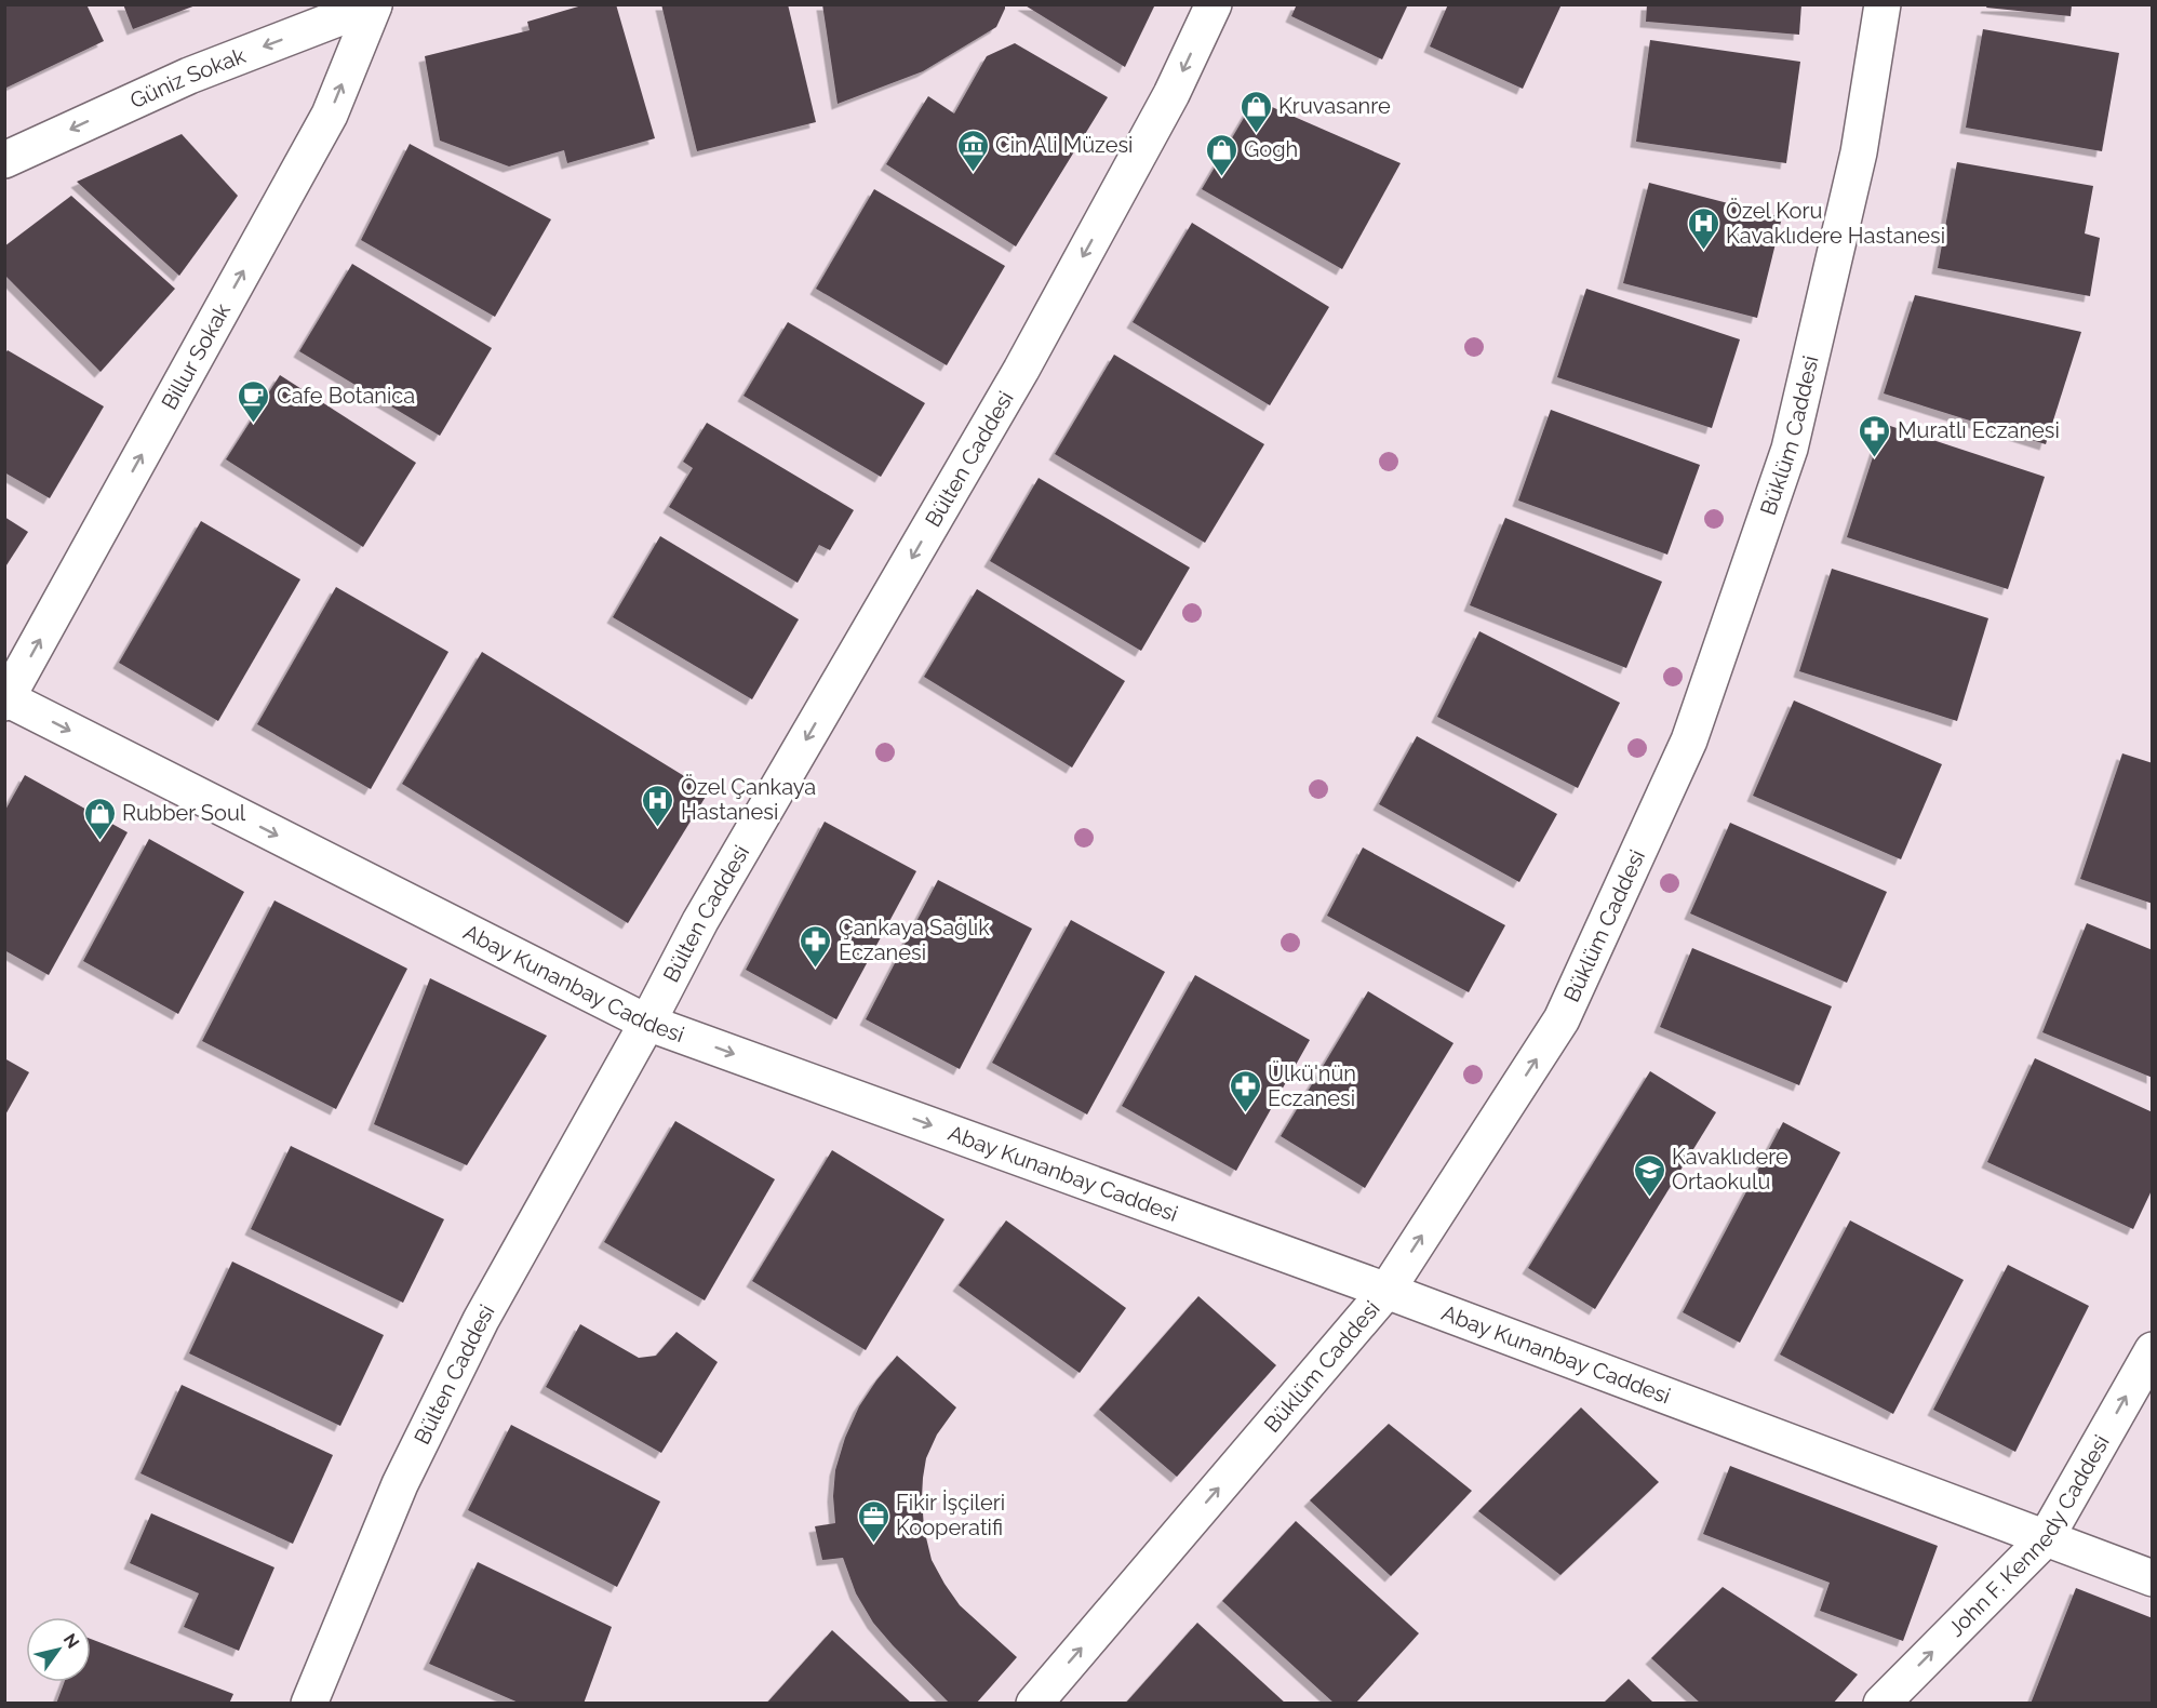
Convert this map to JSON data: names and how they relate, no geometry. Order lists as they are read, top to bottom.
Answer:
{
  "streets": {
    "street": [
      "Güniz Sokak",
      "Billur Sokak",
      "Büklüm Caddesi",
      "Bülten Caddesi",
      "Abay Kunanbay Caddesi",
      "John F. Kennedy Caddesi"
    ]
  },
  "crossings": [
    ["Güniz Sokak", "Billur Sokak"],
    ["Billur Sokak", "Abay Kunanbay Caddesi"],
    ["Büklüm Caddesi", "Abay Kunanbay Caddesi"],
    ["Bülten Caddesi", "Abay Kunanbay Caddesi"],
    ["Abay Kunanbay Caddesi", "John F. Kennedy Caddesi"]
  ],
  "one_way": [
    "Güniz Sokak",
    "Billur Sokak",
    "Büklüm Caddesi",
    "Bülten Caddesi",
    "Abay Kunanbay Caddesi",
    "John F. Kennedy Caddesi"
  ],
  "places": {
    "shop": ["Kruvasanre", "Gogh", "Rubber Soul"],
    "museum": ["Cin Ali Müzesi"],
    "hospital": ["Özel Koru Kavaklıdere Hastanesi", "Özel Çankaya Hastanesi"],
    "cafe": ["Cafe Botanica"],
    "pharmacy": ["Muratlı Eczanesi", "Çankaya Sağlık Eczanesi", "Ülkü'nün Eczanesi"],
    "school or university": ["Kavaklıdere Ortaokulu"],
    "office": ["Fikir İşçileri Kooperatifi"]
  },
  "north": "top right"
}
